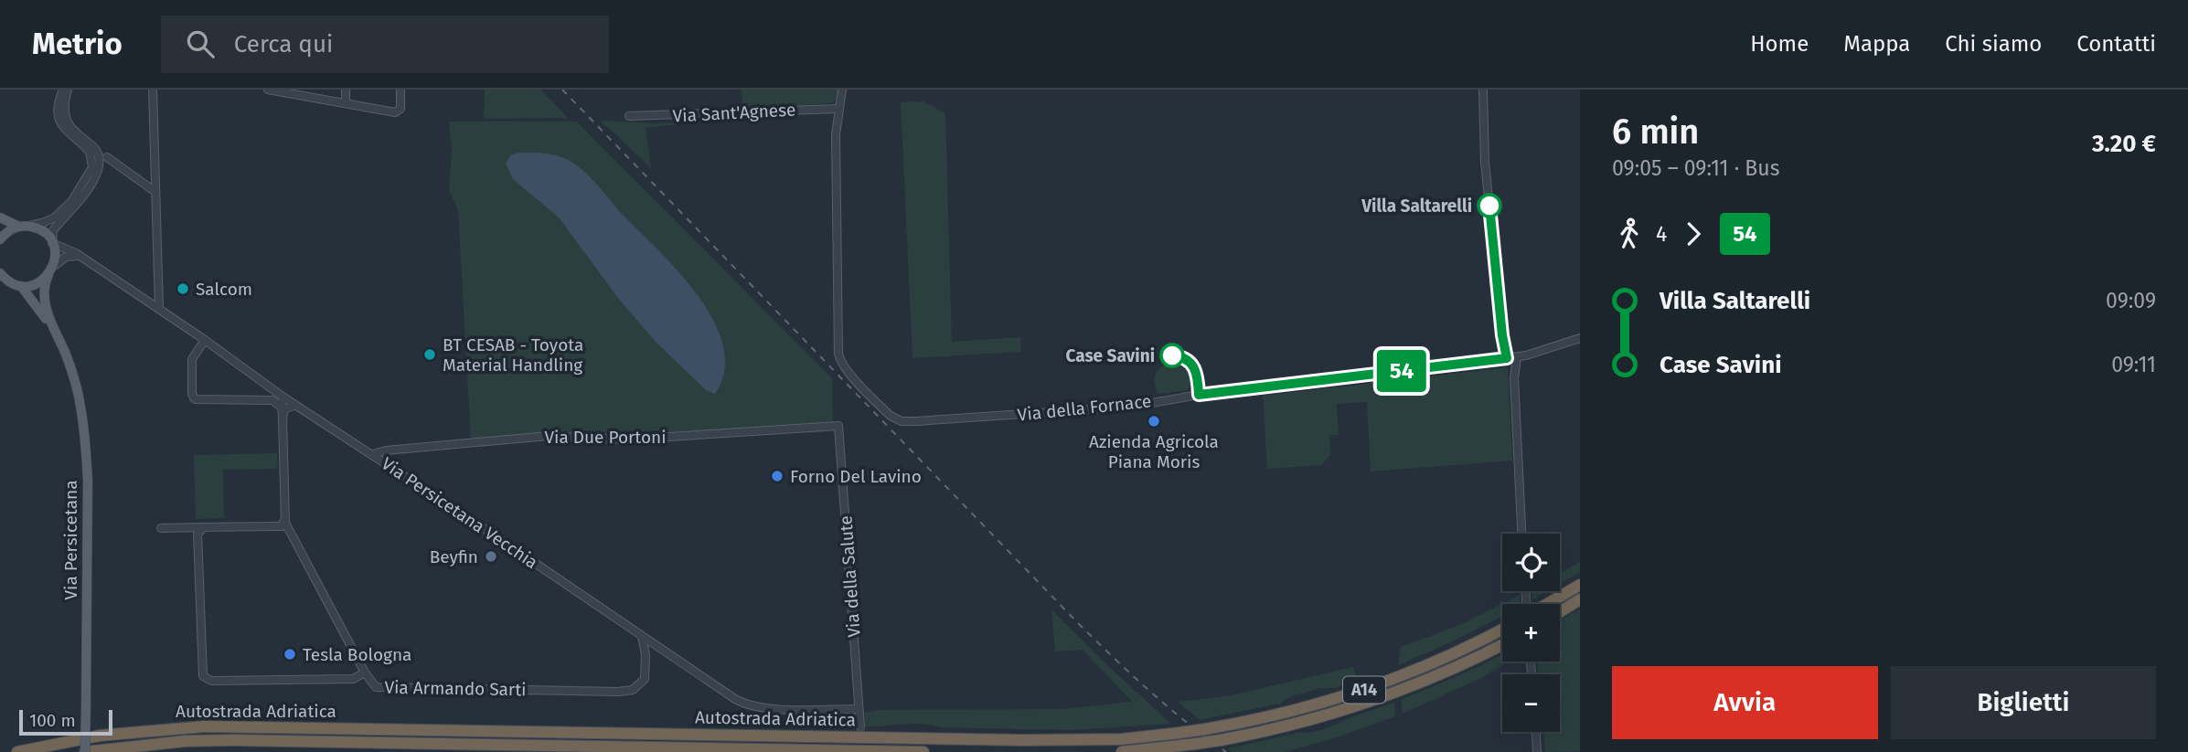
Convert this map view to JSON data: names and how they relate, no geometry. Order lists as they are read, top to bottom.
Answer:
{
  "streets": {
    "highway": ["A14", "Autostrada Adriatica"],
    "main road": ["Via Persicetana"],
    "street": [
      "Via Sant'Agnese",
      "Via della Fornace",
      "Via Due Portoni",
      "Via Persicetana Vecchia",
      "Via della Salute",
      "Via Armando Sarti"
    ]
  },
  "crossings": [
    ["Via Sant'Agnese", "Via della Fornace"],
    ["Via Due Portoni", "Via Persicetana Vecchia"],
    ["Via Due Portoni", "Via della Salute"],
    ["Via Persicetana Vecchia", "Via Persicetana"],
    ["Via Persicetana Vecchia", "Via della Salute"],
    ["Via Persicetana Vecchia", "Via Armando Sarti"],
    ["Via Persicetana", "Autostrada Adriatica"]
  ],
  "places": [
    "Villa Saltarelli",
    "Salcom",
    "BT CESAB - Toyota Material Handling",
    "Case Savini",
    "Azienda Agricola Piana Moris",
    "Forno Del Lavino",
    "Beyfin",
    "Tesla Bologna"
  ],
  "lines": ["bus line 54"],
  "scale_bar": "100 m",
  "page": {
    "header": "Metrio",
    "search": "Cerca qui",
    "nav": [
      "Home",
      "Mappa",
      "Chi siamo",
      "Contatti"
    ],
    "on_map": "54",
    "heading": ["6 min", "09:05 – 09:11 · Bus", "3.20 €"],
    "legs": ["4", "54"],
    "list": [
      {
        "name": "Villa Saltarelli",
        "value": "09:09"
      },
      {
        "name": "Case Savini",
        "value": "09:11"
      }
    ],
    "map_buttons": ["+", "−"],
    "buttons": ["Avvia", "Biglietti"],
    "scale": "100 m"
  }
}
